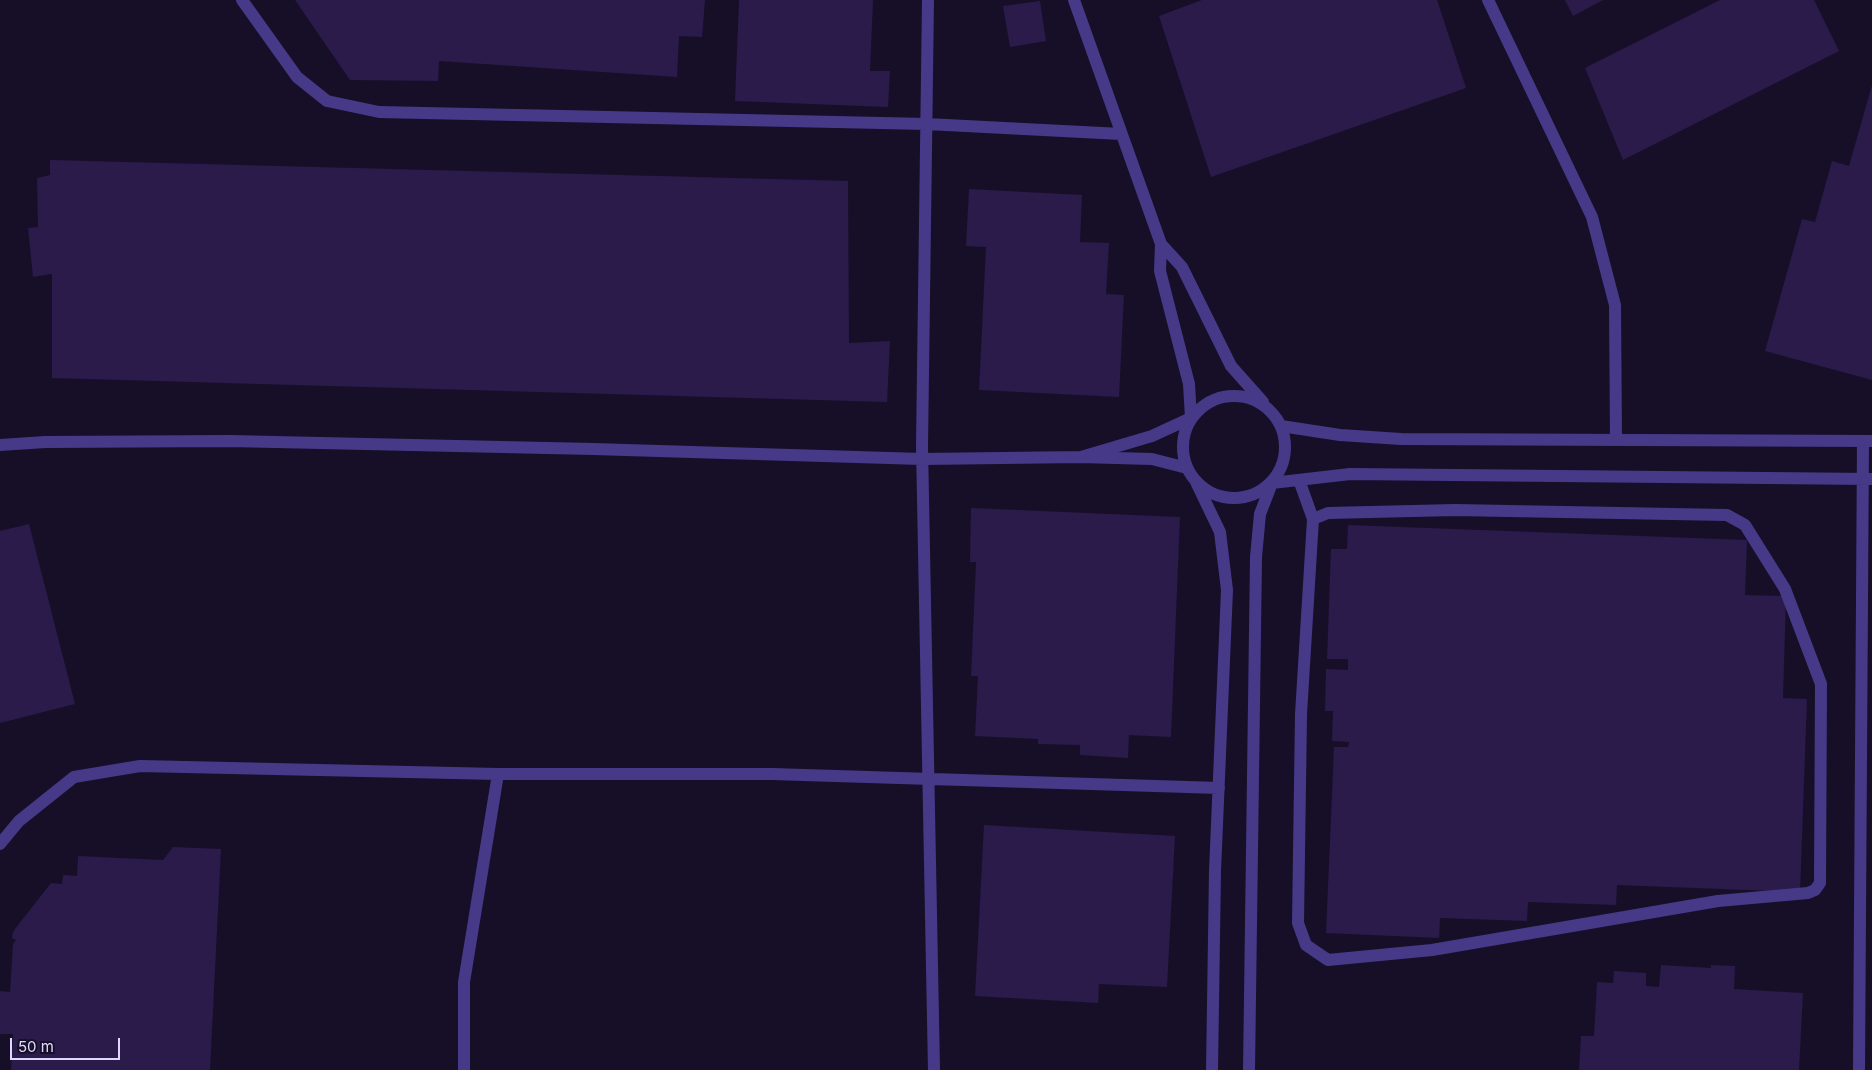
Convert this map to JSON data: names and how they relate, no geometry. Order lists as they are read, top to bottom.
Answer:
{
  "scale_bar": "50 m"
}
